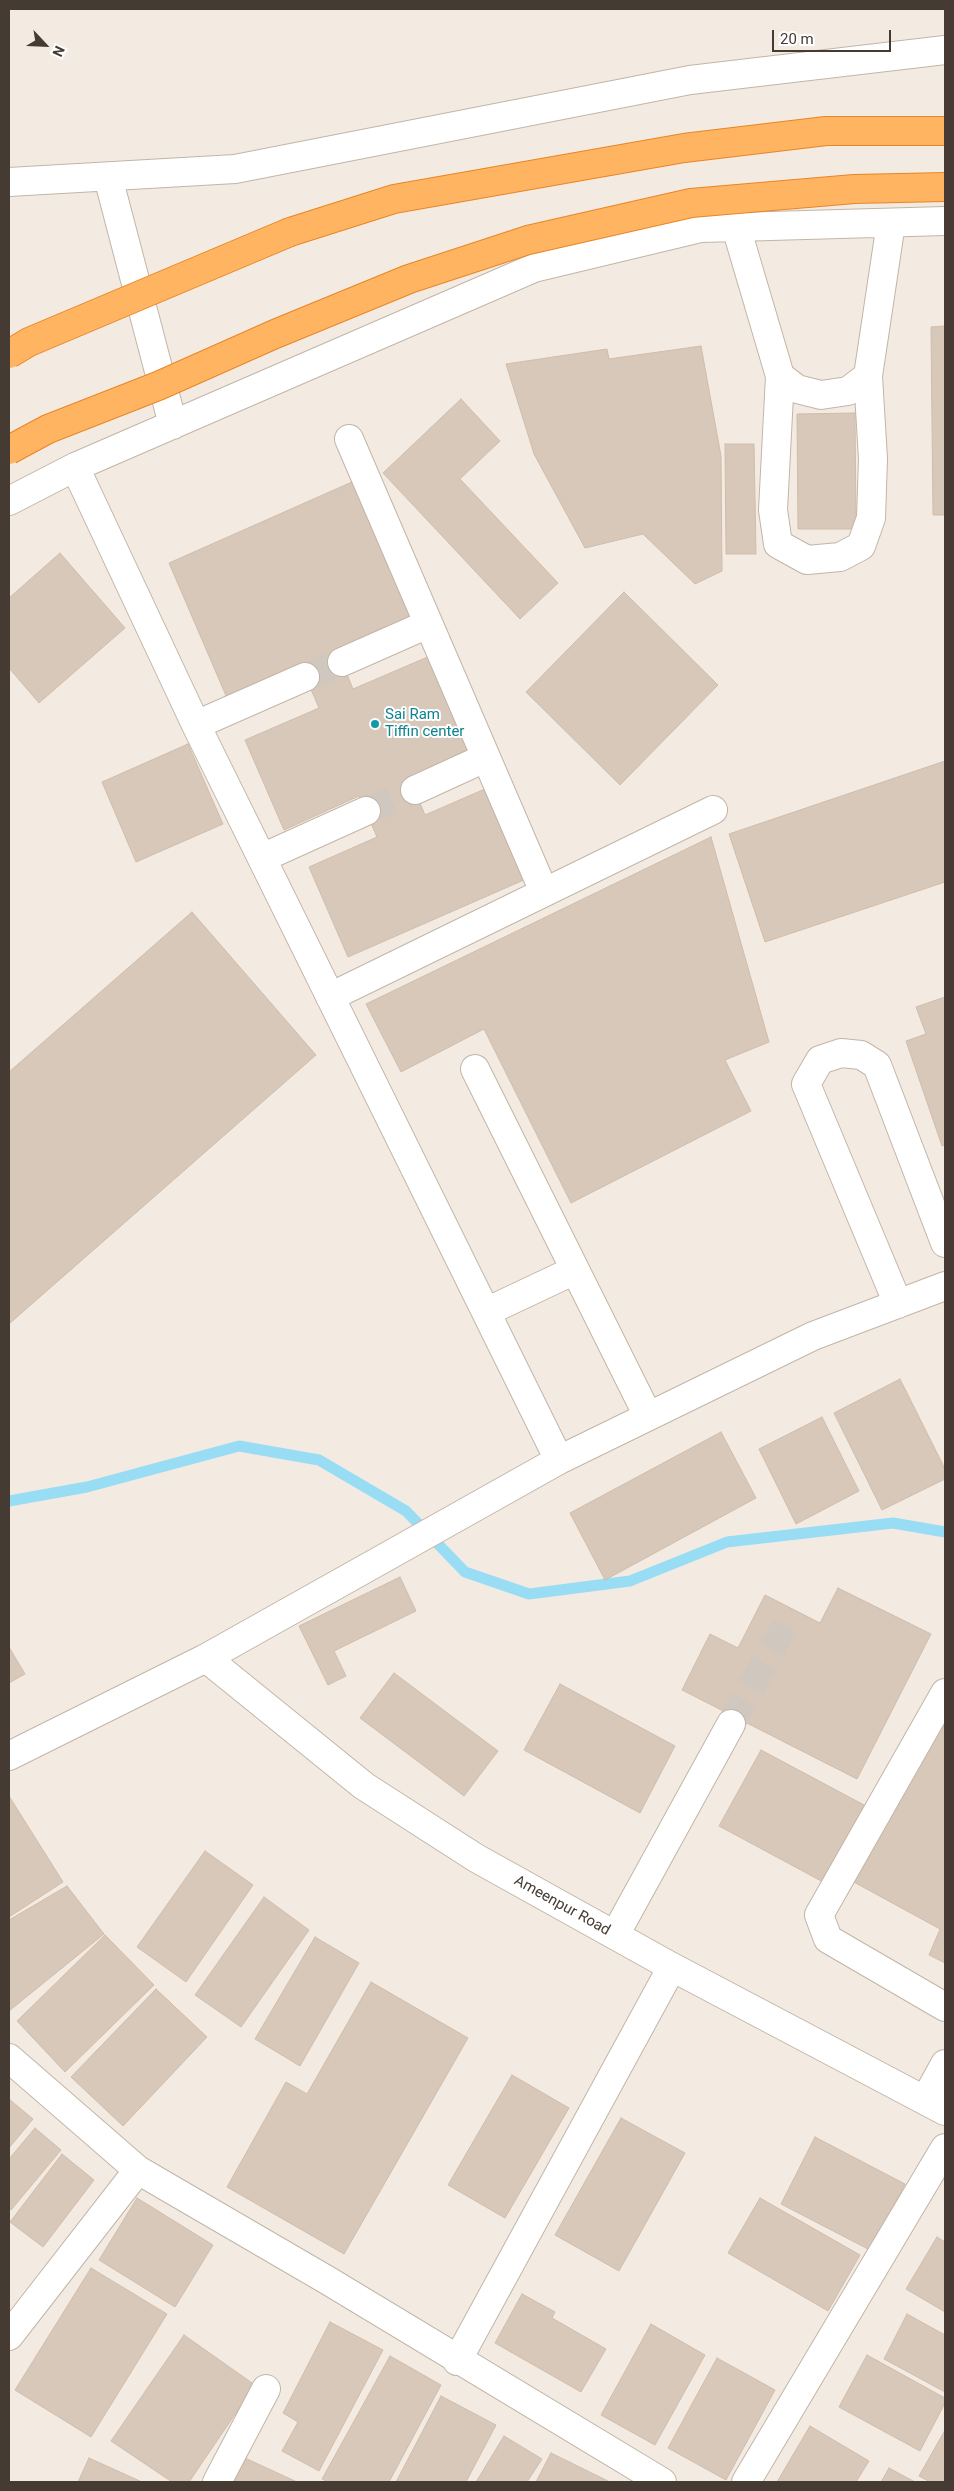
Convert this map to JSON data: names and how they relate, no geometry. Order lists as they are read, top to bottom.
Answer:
{
  "streets": {
    "street": ["Ameenpur Road"]
  },
  "places": ["Sai Ram Tiffin center"],
  "scale_bar": "20 m",
  "north": "bottom right"
}
